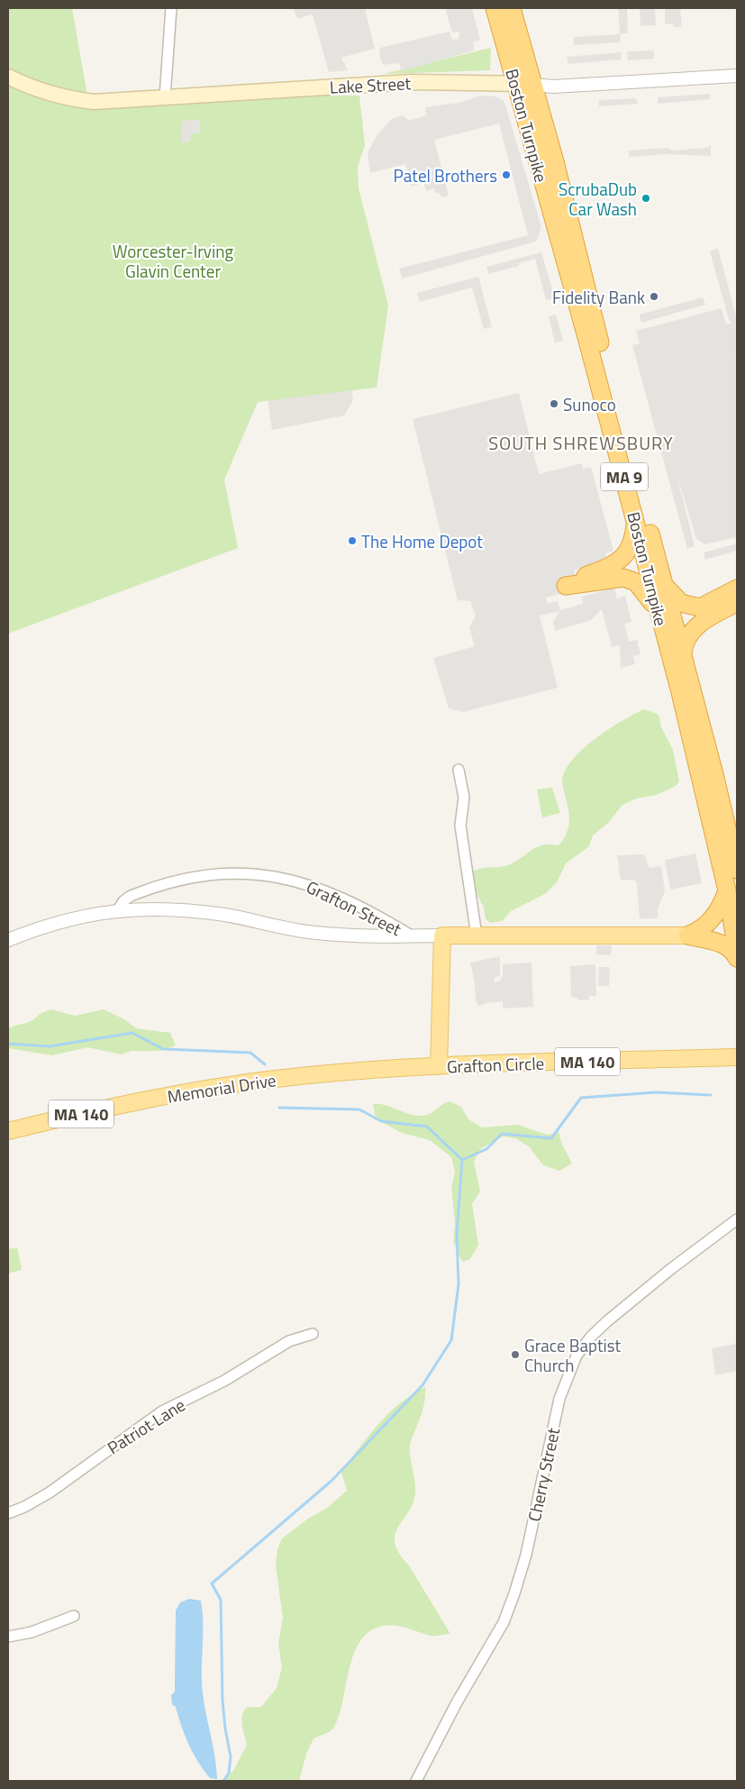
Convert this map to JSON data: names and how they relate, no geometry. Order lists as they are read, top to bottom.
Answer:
{
  "streets": {
    "highway": ["Boston Turnpike", "MA 9"],
    "main road": [
      "Lake Street",
      "Grafton Street",
      "MA 140",
      "Grafton Circle",
      "Memorial Drive"
    ],
    "street": ["Patriot Lane", "Cherry Street"]
  },
  "crossings": [
    ["Lake Street", "Boston Turnpike"],
    ["Grafton Street", "Grafton Circle"],
    ["Grafton Circle", "Memorial Drive"]
  ],
  "districts": ["SOUTH SHREWSBURY"],
  "parks": ["Worcester-Irving Glavin Center"],
  "places": [
    "Patel Brothers",
    "ScrubaDub Car Wash",
    "Fidelity Bank",
    "Sunoco",
    "The Home Depot",
    "Grace Baptist Church"
  ]
}
